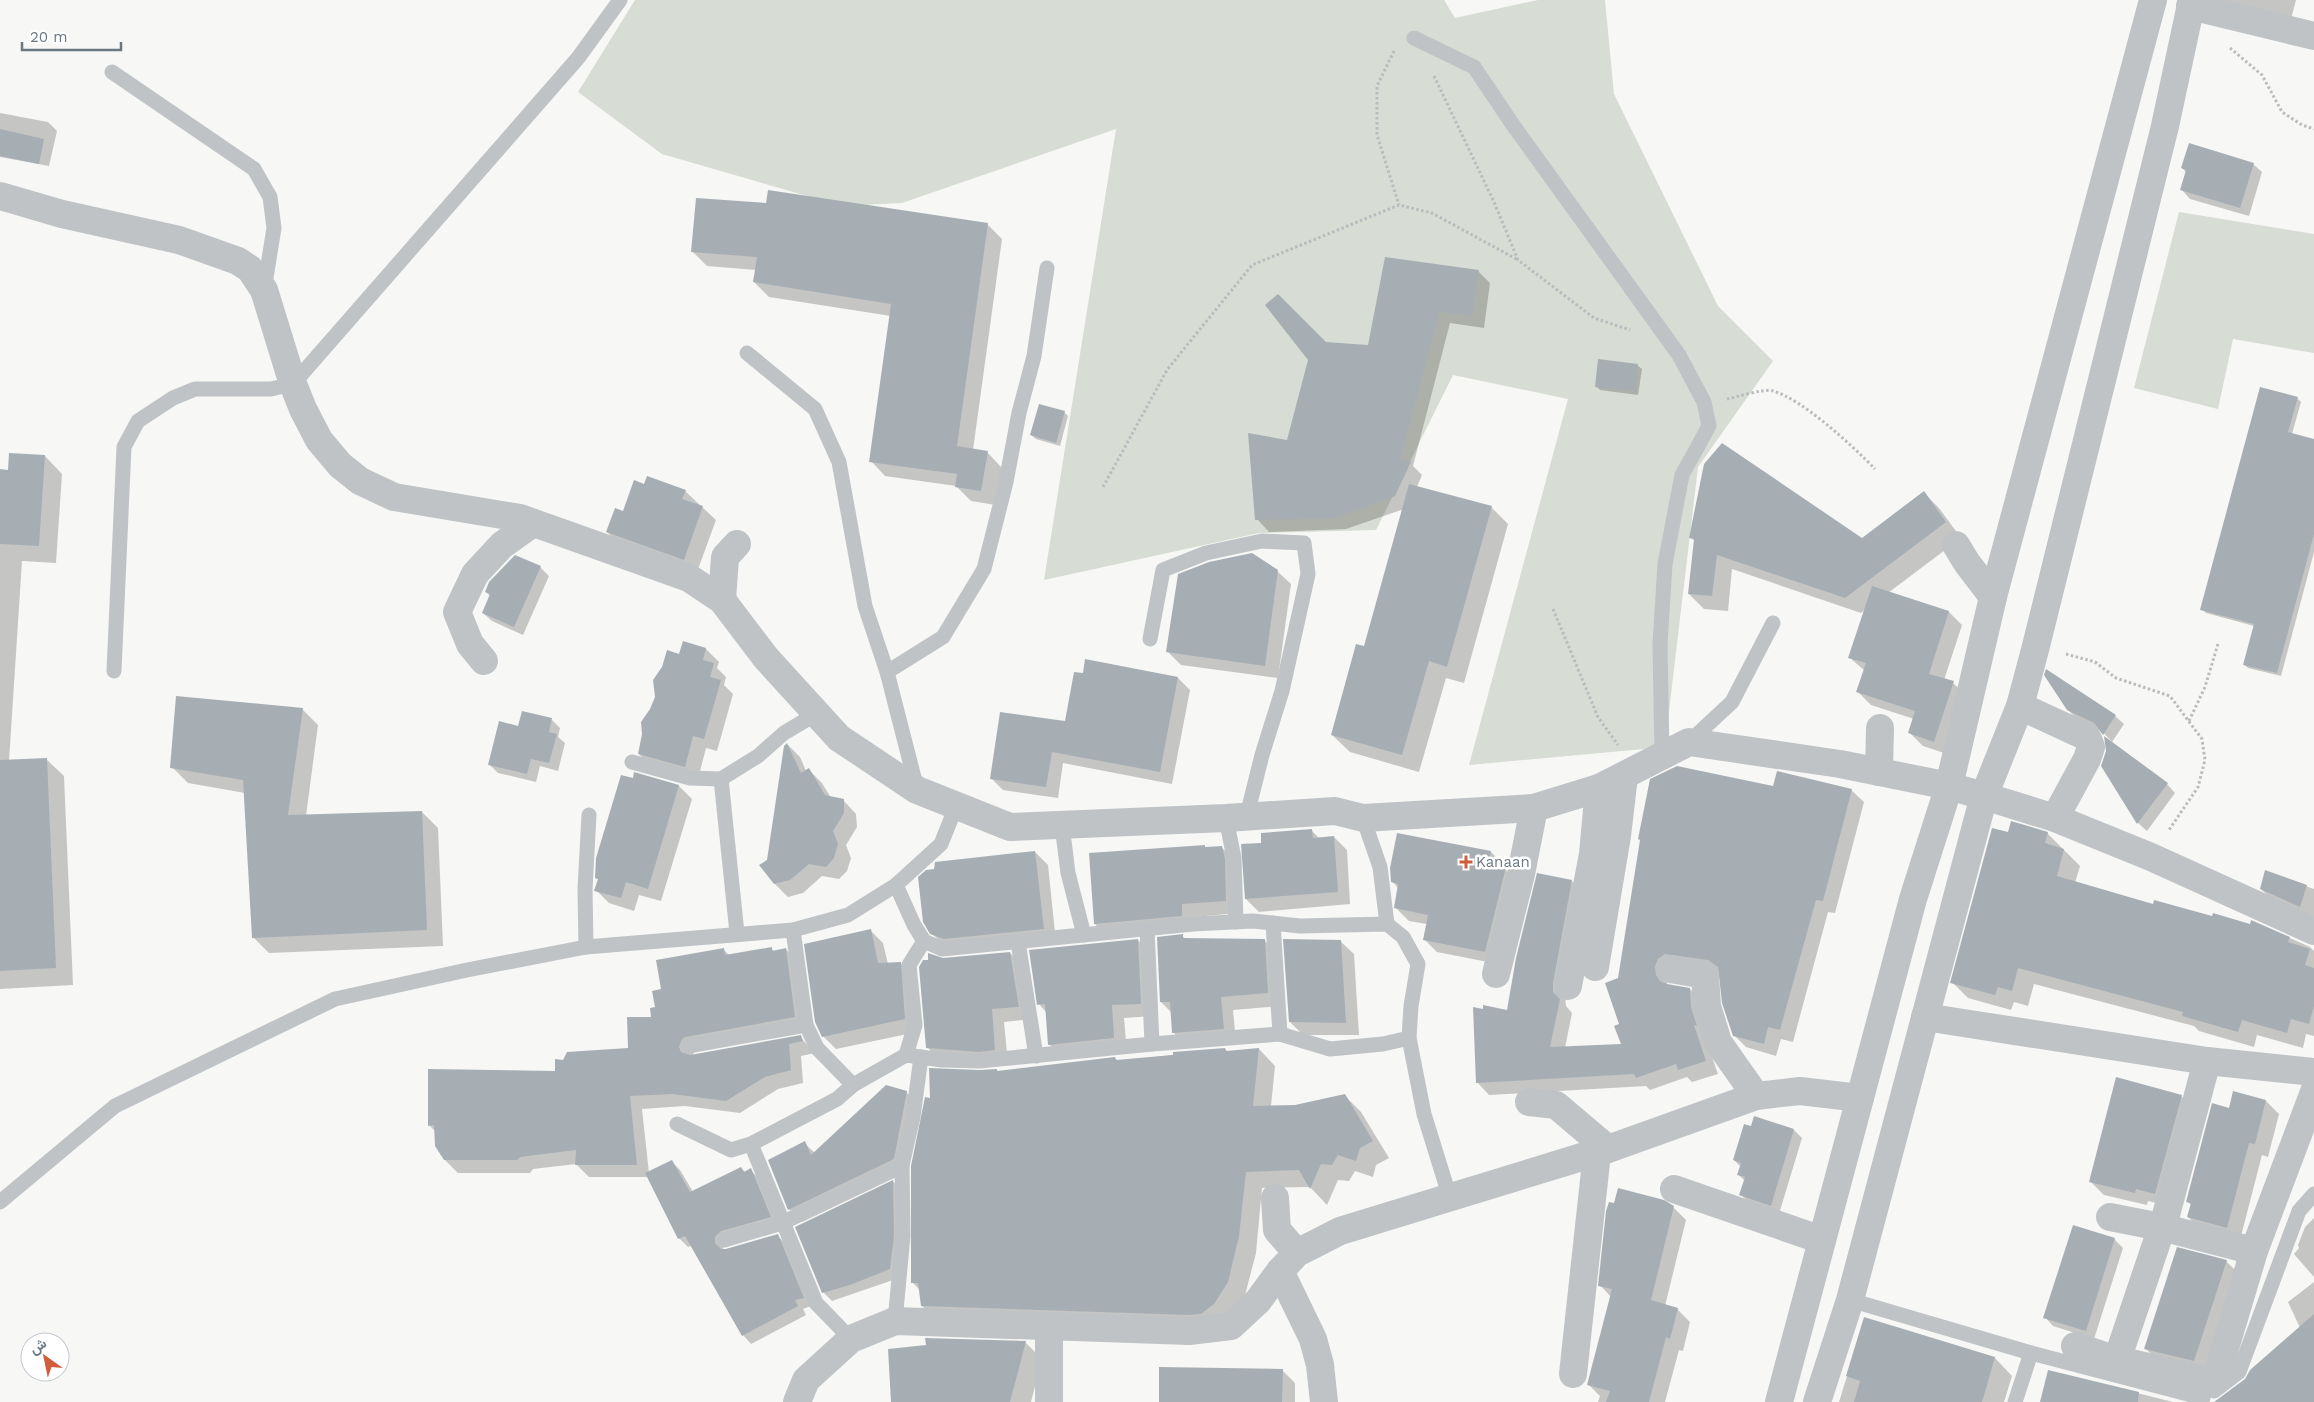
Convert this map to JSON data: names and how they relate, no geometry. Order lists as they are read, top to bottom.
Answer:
{
  "places": {
    "health": ["Kanaan"]
  },
  "scale_bar": "20 m",
  "north": "top left"
}
